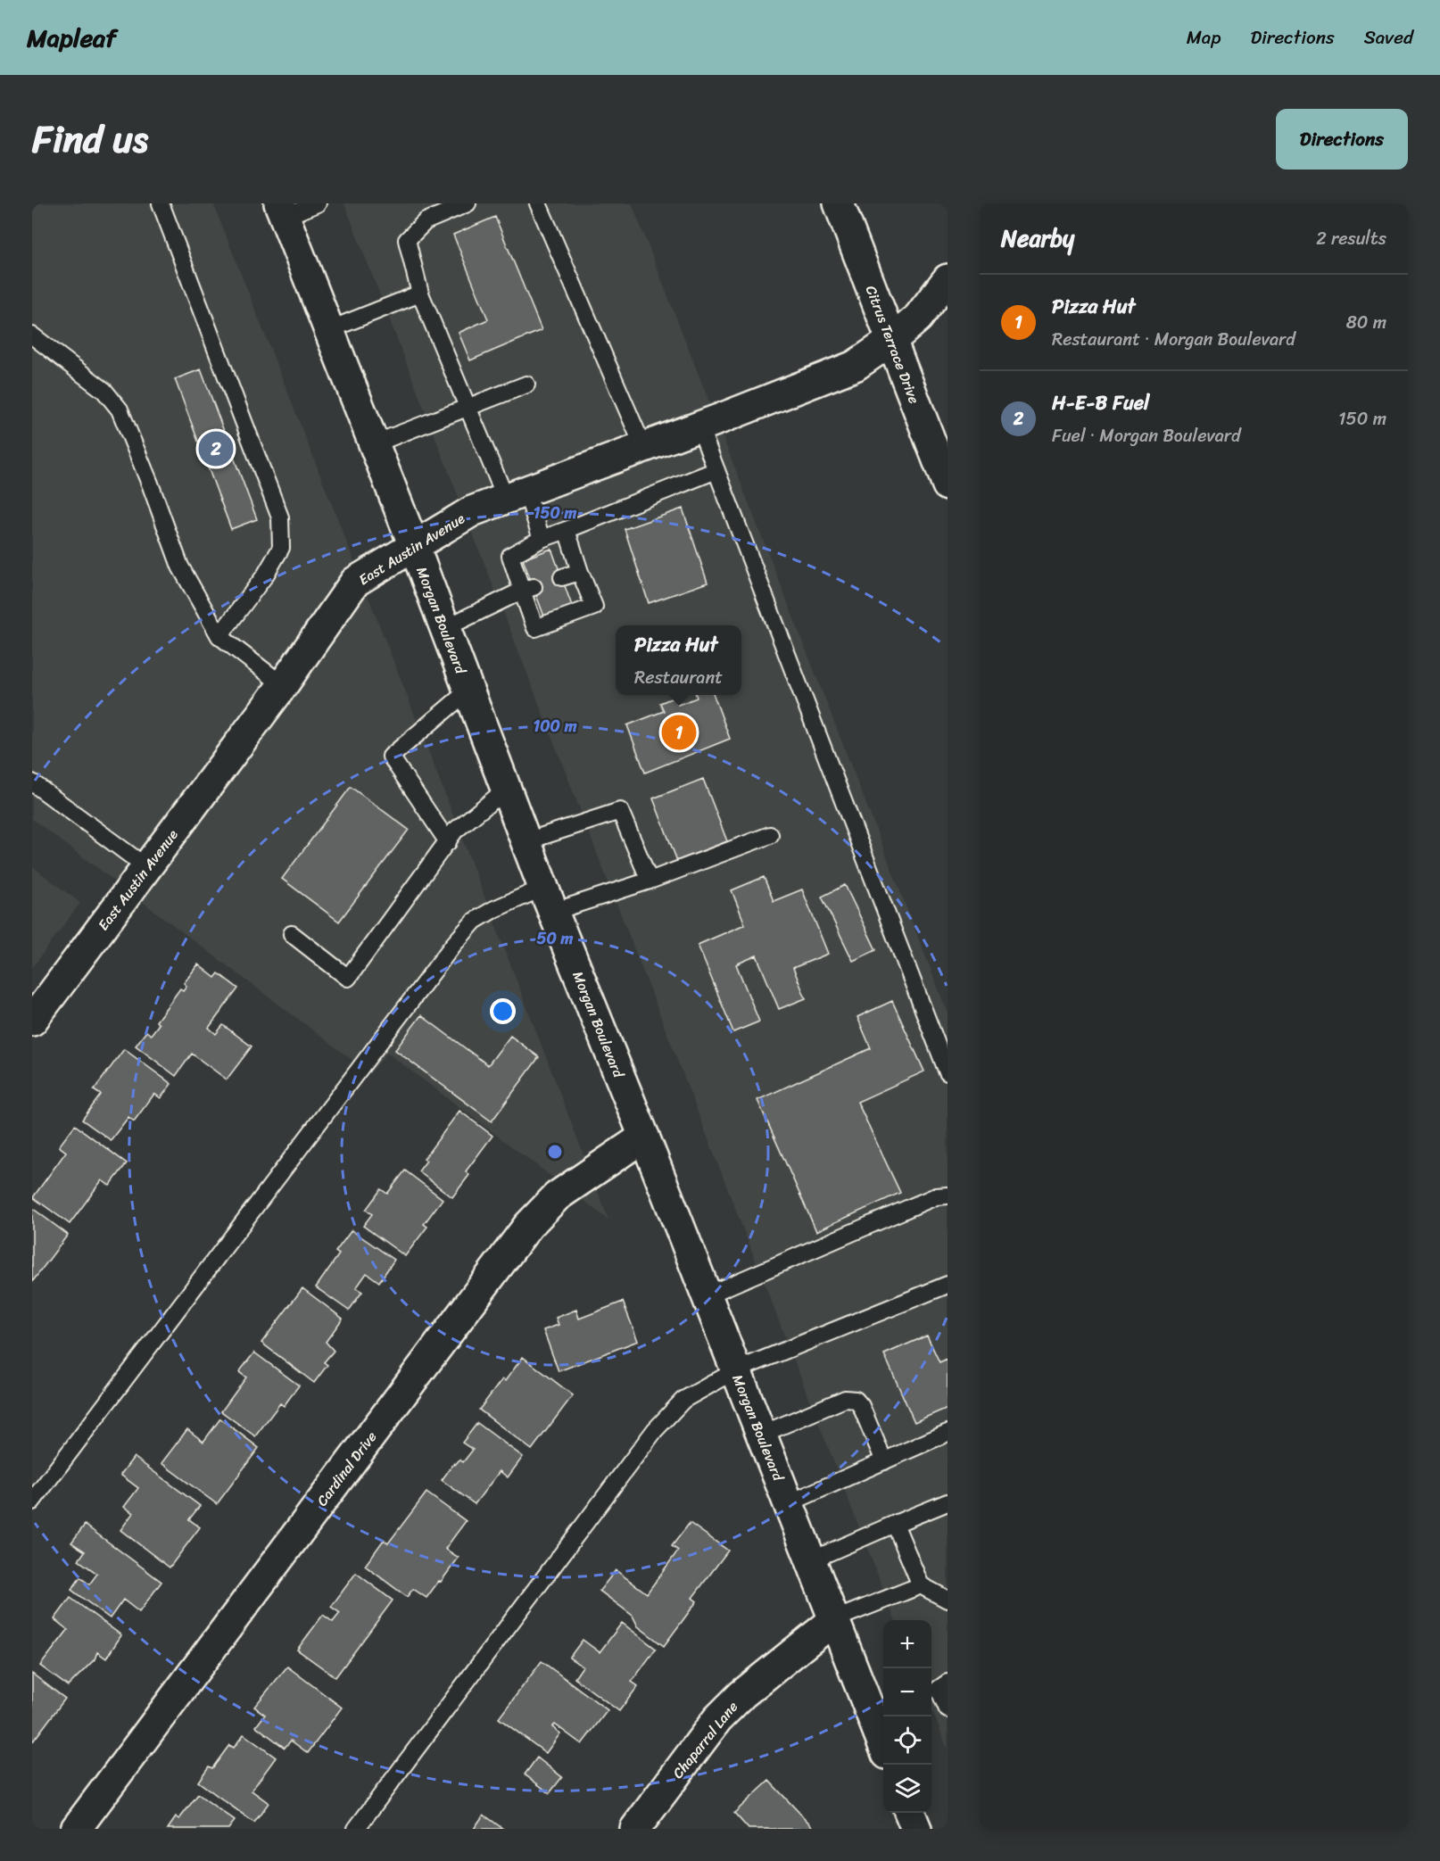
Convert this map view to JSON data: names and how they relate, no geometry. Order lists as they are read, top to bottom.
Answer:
{
  "streets": {
    "street": [
      "Citrus Terrace Drive",
      "East Austin Avenue",
      "Morgan Boulevard",
      "Cardinal Drive",
      "Chaparral Lane"
    ]
  },
  "crossings": [
    ["Citrus Terrace Drive", "East Austin Avenue"],
    ["East Austin Avenue", "Morgan Boulevard"],
    ["Morgan Boulevard", "Cardinal Drive"],
    ["Morgan Boulevard", "Chaparral Lane"]
  ],
  "page": {
    "header": "Mapleaf",
    "nav": ["Map", "Directions", "Saved"],
    "title": "Find us",
    "buttons": "Directions",
    "heading": ["Nearby", "2 results"],
    "list": [
      {
        "mark": "1",
        "name": "Pizza Hut",
        "note": "Restaurant · Morgan Boulevard",
        "value": "80 m"
      },
      {
        "mark": "2",
        "name": "H-E-B Fuel",
        "note": "Fuel · Morgan Boulevard",
        "value": "150 m"
      }
    ],
    "pins": ["2", "1"],
    "popup": ["Pizza Hut", "Restaurant"],
    "map_buttons": ["+", "−"]
  },
  "rings": ["150 m", "100 m", "50 m"]
}
